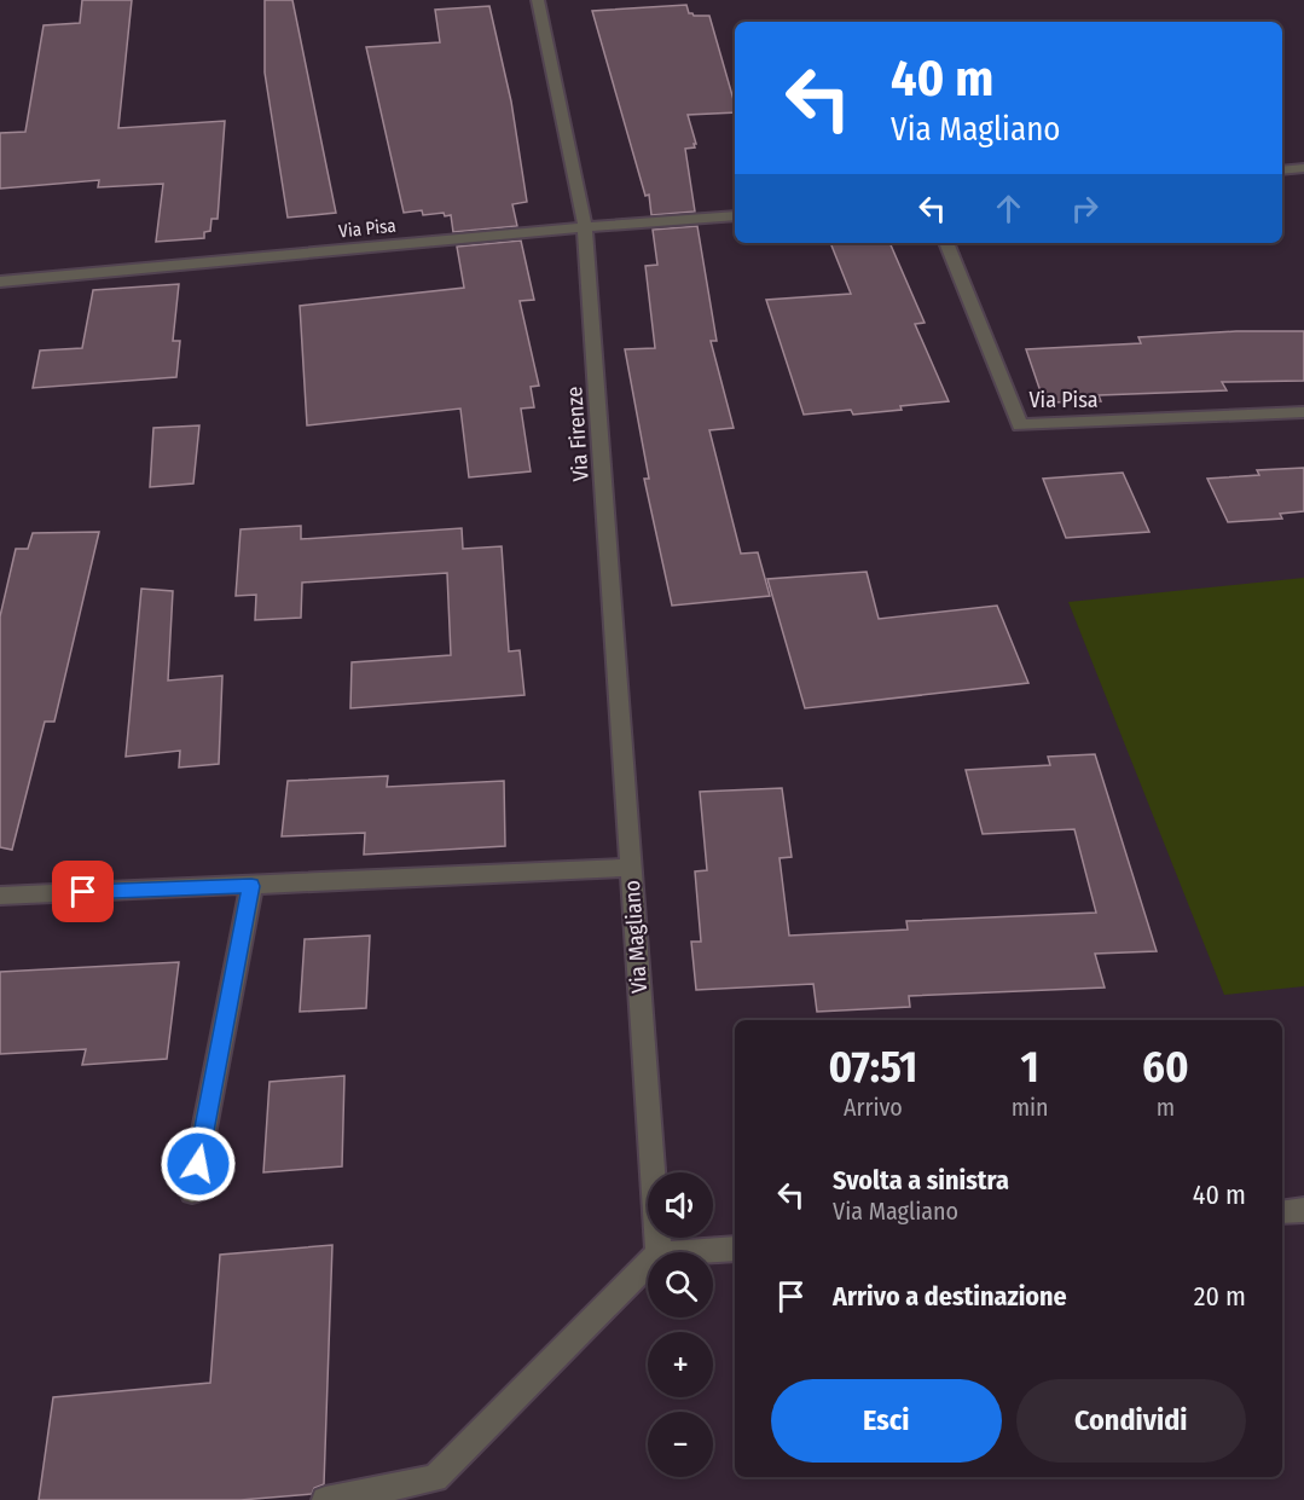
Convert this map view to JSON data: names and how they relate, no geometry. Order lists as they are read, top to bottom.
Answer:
{
  "streets": {
    "street": ["Via Pisa", "Via Firenze", "Via Magliano"]
  },
  "crossings": [
    ["Via Pisa", "Via Firenze"],
    ["Via Firenze", "Via Magliano"]
  ],
  "page": {
    "turn": ["40 m", "Via Magliano"],
    "eta": [
      "07:51",
      "Arrivo",
      "1",
      "min",
      "60",
      "m"
    ],
    "list": [
      {
        "name": "Svolta a sinistra",
        "note": "Via Magliano",
        "value": "40 m"
      },
      {
        "name": "Arrivo a destinazione",
        "value": "20 m"
      }
    ],
    "map_buttons": ["+", "−"],
    "buttons": ["Esci", "Condividi"]
  }
}
